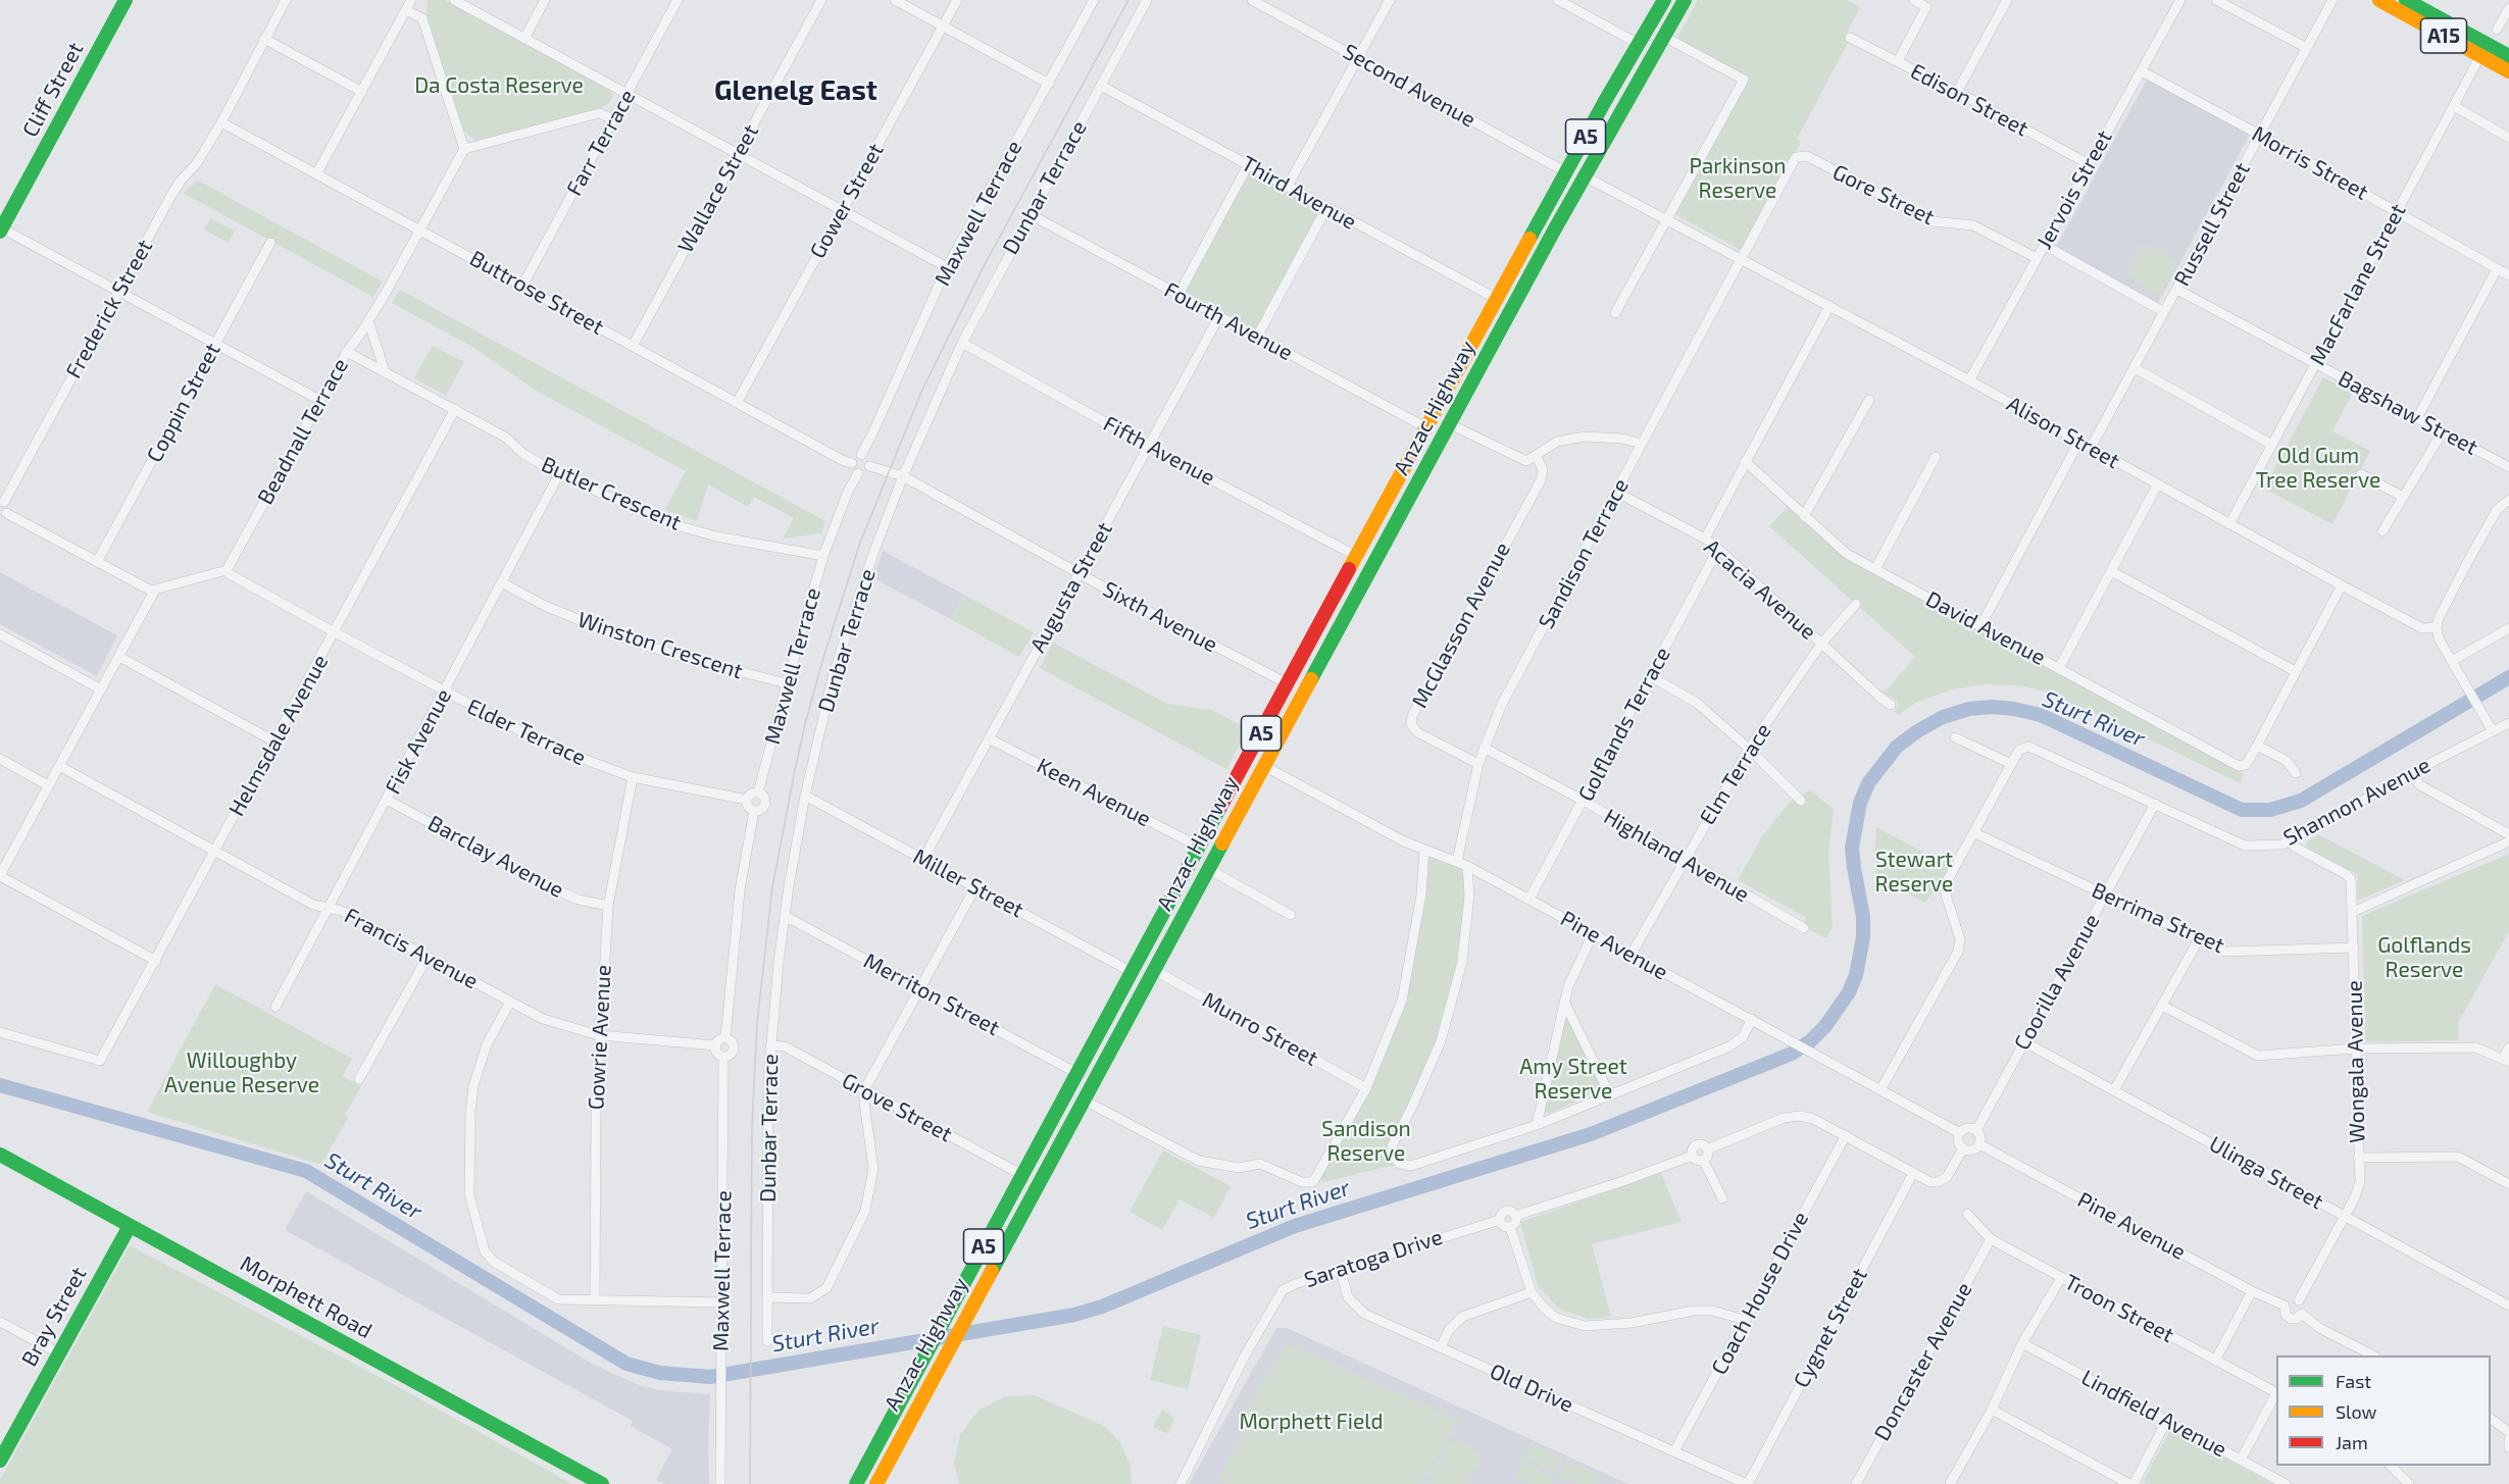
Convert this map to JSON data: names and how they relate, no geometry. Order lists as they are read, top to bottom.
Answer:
{
  "streets": {
    "main road": [
      "A15",
      "Cliff Street",
      "A5",
      "Anzac Highway",
      "Morphett Road",
      "Bray Street"
    ],
    "street": [
      "Second Avenue",
      "Edison Street",
      "Farr Terrace",
      "Morris Street",
      "Dunbar Terrace",
      "Wallace Street",
      "Jervois Street",
      "Third Avenue",
      "Gore Street",
      "Gower Street",
      "Maxwell Terrace",
      "Russell Street",
      "MacFarlane Street",
      "Buttrose Street",
      "Frederick Street",
      "Fourth Avenue",
      "Coppin Street",
      "Bagshaw Street",
      "Beadnall Terrace",
      "Alison Street",
      "Fifth Avenue",
      "Butler Crescent",
      "Sandison Terrace",
      "Augusta Street",
      "Acacia Avenue",
      "Sixth Avenue",
      "McGlasson Avenue",
      "David Avenue",
      "Winston Crescent",
      "Golflands Terrace",
      "Elder Terrace",
      "Helmsdale Avenue",
      "Fisk Avenue",
      "Elm Terrace",
      "Keen Avenue",
      "Shannon Avenue",
      "Highland Avenue",
      "Barclay Avenue",
      "Miller Street",
      "Berrima Street",
      "Pine Avenue",
      "Francis Avenue",
      "Coorilla Avenue",
      "Merriton Street",
      "Munro Street",
      "Gowrie Avenue",
      "Wongala Avenue",
      "Grove Street",
      "Ulinga Street",
      "Saratoga Drive",
      "Coach House Drive",
      "Troon Street",
      "Cygnet Street",
      "Doncaster Avenue",
      "Old Drive",
      "Lindfield Avenue"
    ]
  },
  "crossings": [
    ["A15", "MacFarlane Street"],
    ["Second Avenue", "Anzac Highway"],
    ["Edison Street", "Jervois Street"],
    ["Farr Terrace", "Buttrose Street"],
    ["Morris Street", "Jervois Street"],
    ["Morris Street", "Russell Street"],
    ["Morris Street", "MacFarlane Street"],
    ["Dunbar Terrace", "Third Avenue"],
    ["Dunbar Terrace", "Fourth Avenue"],
    ["Dunbar Terrace", "Fifth Avenue"],
    ["Dunbar Terrace", "Sixth Avenue"],
    ["Dunbar Terrace", "Miller Street"],
    ["Dunbar Terrace", "Merriton Street"],
    ["Dunbar Terrace", "Grove Street"],
    ["Wallace Street", "Buttrose Street"],
    ["Jervois Street", "Gore Street"],
    ["Jervois Street", "Alison Street"],
    ["Third Avenue", "Anzac Highway"],
    ["Gore Street", "Sandison Terrace"],
    ["Gower Street", "Buttrose Street"],
    ["Maxwell Terrace", "Butler Crescent"],
    ["Maxwell Terrace", "Sixth Avenue"],
    ["Maxwell Terrace", "Winston Crescent"],
    ["Maxwell Terrace", "Elder Terrace"],
    ["Maxwell Terrace", "Francis Avenue"],
    ["Russell Street", "Bagshaw Street"],
    ["Russell Street", "Alison Street"],
    ["MacFarlane Street", "Bagshaw Street"],
    ["MacFarlane Street", "Alison Street"],
    ["Buttrose Street", "Frederick Street"],
    ["Buttrose Street", "Beadnall Terrace"],
    ["Fourth Avenue", "Anzac Highway"],
    ["Fourth Avenue", "Augusta Street"],
    ["Anzac Highway", "Alison Street"],
    ["Anzac Highway", "Fifth Avenue"],
    ["Anzac Highway", "Sixth Avenue"],
    ["Anzac Highway", "Keen Avenue"],
    ["Anzac Highway", "Miller Street"],
    ["Anzac Highway", "Pine Avenue"],
    ["Anzac Highway", "Merriton Street"],
    ["Anzac Highway", "Munro Street"],
    ["Anzac Highway", "Grove Street"],
    ["Beadnall Terrace", "Butler Crescent"],
    ["Beadnall Terrace", "Elder Terrace"],
    ["Alison Street", "Sandison Terrace"],
    ["Fifth Avenue", "Augusta Street"],
    ["Butler Crescent", "Helmsdale Avenue"],
    ["Butler Crescent", "Fisk Avenue"],
    ["Sandison Terrace", "Acacia Avenue"],
    ["Sandison Terrace", "McGlasson Avenue"],
    ["Sandison Terrace", "Highland Avenue"],
    ["Sandison Terrace", "Pine Avenue"],
    ["Augusta Street", "Sixth Avenue"],
    ["Augusta Street", "Keen Avenue"],
    ["Augusta Street", "Miller Street"],
    ["Acacia Avenue", "Golflands Terrace"],
    ["Acacia Avenue", "Elm Terrace"],
    ["Winston Crescent", "Fisk Avenue"],
    ["Golflands Terrace", "Highland Avenue"],
    ["Golflands Terrace", "Pine Avenue"],
    ["Elder Terrace", "Helmsdale Avenue"],
    ["Elder Terrace", "Fisk Avenue"],
    ["Elder Terrace", "Gowrie Avenue"],
    ["Helmsdale Avenue", "Francis Avenue"],
    ["Fisk Avenue", "Barclay Avenue"],
    ["Fisk Avenue", "Francis Avenue"],
    ["Elm Terrace", "Highland Avenue"],
    ["Elm Terrace", "Pine Avenue"],
    ["Shannon Avenue", "Coorilla Avenue"],
    ["Shannon Avenue", "Wongala Avenue"],
    ["Barclay Avenue", "Gowrie Avenue"],
    ["Berrima Street", "Coorilla Avenue"],
    ["Berrima Street", "Wongala Avenue"],
    ["Pine Avenue", "Coorilla Avenue"],
    ["Pine Avenue", "Wongala Avenue"],
    ["Francis Avenue", "Gowrie Avenue"],
    ["Coorilla Avenue", "Ulinga Street"],
    ["Wongala Avenue", "Ulinga Street"],
    ["Saratoga Drive", "Old Drive"],
    ["Coach House Drive", "Old Drive"],
    ["Morphett Road", "Bray Street"],
    ["Troon Street", "Doncaster Avenue"],
    ["Cygnet Street", "Old Drive"]
  ],
  "districts": ["Glenelg East"],
  "water": ["Sturt River"],
  "parks": [
    "Da Costa Reserve",
    "Parkinson Reserve",
    "Old Gum Tree Reserve",
    "Stewart Reserve",
    "Golflands Reserve",
    "Willoughby Avenue Reserve",
    "Amy Street Reserve",
    "Sandison Reserve",
    "Morphett Field"
  ],
  "legend": ["Fast", "Slow", "Jam"]
}
